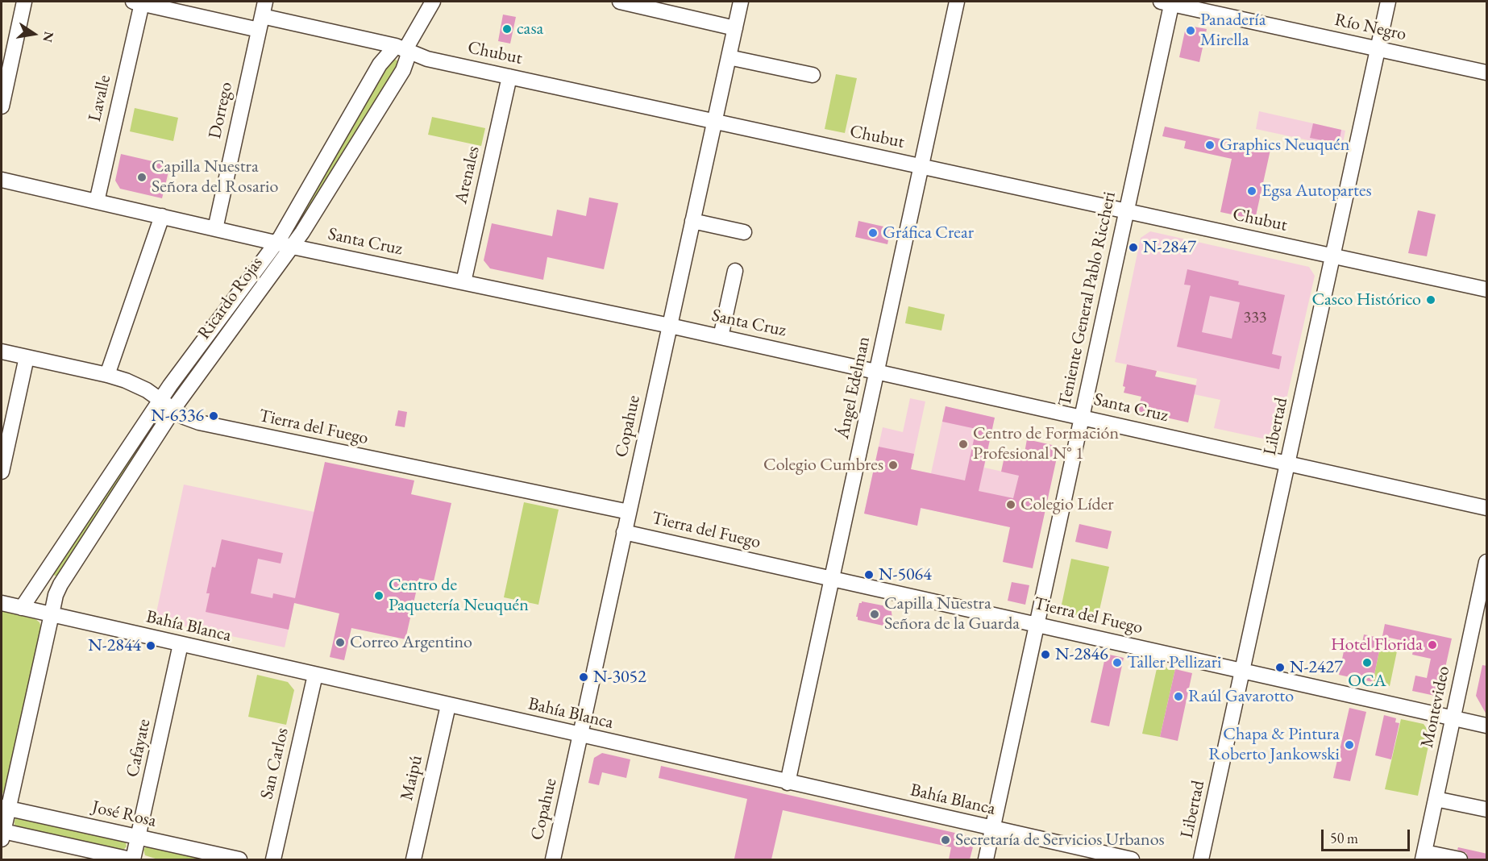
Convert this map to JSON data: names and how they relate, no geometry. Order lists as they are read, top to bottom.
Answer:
{
  "streets": {
    "street": [
      "Río Negro",
      "Chubut",
      "Lavalle",
      "Dorrego",
      "Arenales",
      "Santa Cruz",
      "Ricardo Rojas",
      "Teniente General Pablo Riccheri",
      "Ángel Edelman",
      "Copahue",
      "Libertad",
      "Tierra del Fuego",
      "Bahía Blanca",
      "Montevideo",
      "Cafayate",
      "San Carlos",
      "Maipú",
      "José Rosa"
    ]
  },
  "crossings": [
    ["Río Negro", "Teniente General Pablo Riccheri"],
    ["Río Negro", "Libertad"],
    ["Chubut", "Lavalle"],
    ["Chubut", "Dorrego"],
    ["Chubut", "Arenales"],
    ["Chubut", "Ricardo Rojas"],
    ["Chubut", "Teniente General Pablo Riccheri"],
    ["Chubut", "Ángel Edelman"],
    ["Chubut", "Copahue"],
    ["Chubut", "Libertad"],
    ["Lavalle", "Santa Cruz"],
    ["Dorrego", "Santa Cruz"],
    ["Arenales", "Santa Cruz"],
    ["Santa Cruz", "Ricardo Rojas"],
    ["Santa Cruz", "Teniente General Pablo Riccheri"],
    ["Santa Cruz", "Ángel Edelman"],
    ["Santa Cruz", "Copahue"],
    ["Santa Cruz", "Libertad"],
    ["Ricardo Rojas", "Tierra del Fuego"],
    ["Ricardo Rojas", "Bahía Blanca"],
    ["Ricardo Rojas", "José Rosa"],
    ["Teniente General Pablo Riccheri", "Tierra del Fuego"],
    ["Teniente General Pablo Riccheri", "Bahía Blanca"],
    ["Ángel Edelman", "Tierra del Fuego"],
    ["Ángel Edelman", "Bahía Blanca"],
    ["Copahue", "Tierra del Fuego"],
    ["Copahue", "Bahía Blanca"],
    ["Libertad", "Tierra del Fuego"],
    ["Tierra del Fuego", "Montevideo"],
    ["Bahía Blanca", "Cafayate"],
    ["Bahía Blanca", "San Carlos"],
    ["Bahía Blanca", "Maipú"],
    ["Cafayate", "José Rosa"]
  ],
  "places": [
    "casa",
    "Panadería Mirella",
    "Graphics Neuquén",
    "Capilla Nuestra Señora del Rosario",
    "Egsa Autopartes",
    "Gráfica Crear",
    "N-2847",
    "Casco Histórico",
    "N-6336",
    "Centro de Formación Profesional N° 1",
    "Colegio Cumbres",
    "Colegio Líder",
    "N-5064",
    "Centro de Paquetería Neuquén",
    "Capilla Nuestra Señora de la Guarda",
    "Correo Argentino",
    "Hotel Florida",
    "N-2844",
    "N-2846",
    "Taller Pellizari",
    "OCA",
    "N-2427",
    "N-3052",
    "Raúl Gavarotto",
    "Chapa & Pintura Roberto Jankowski",
    "Secretaría de Servicios Urbanos"
  ],
  "house_numbers": ["333"],
  "scale_bar": "50 m",
  "north": "right"
}
